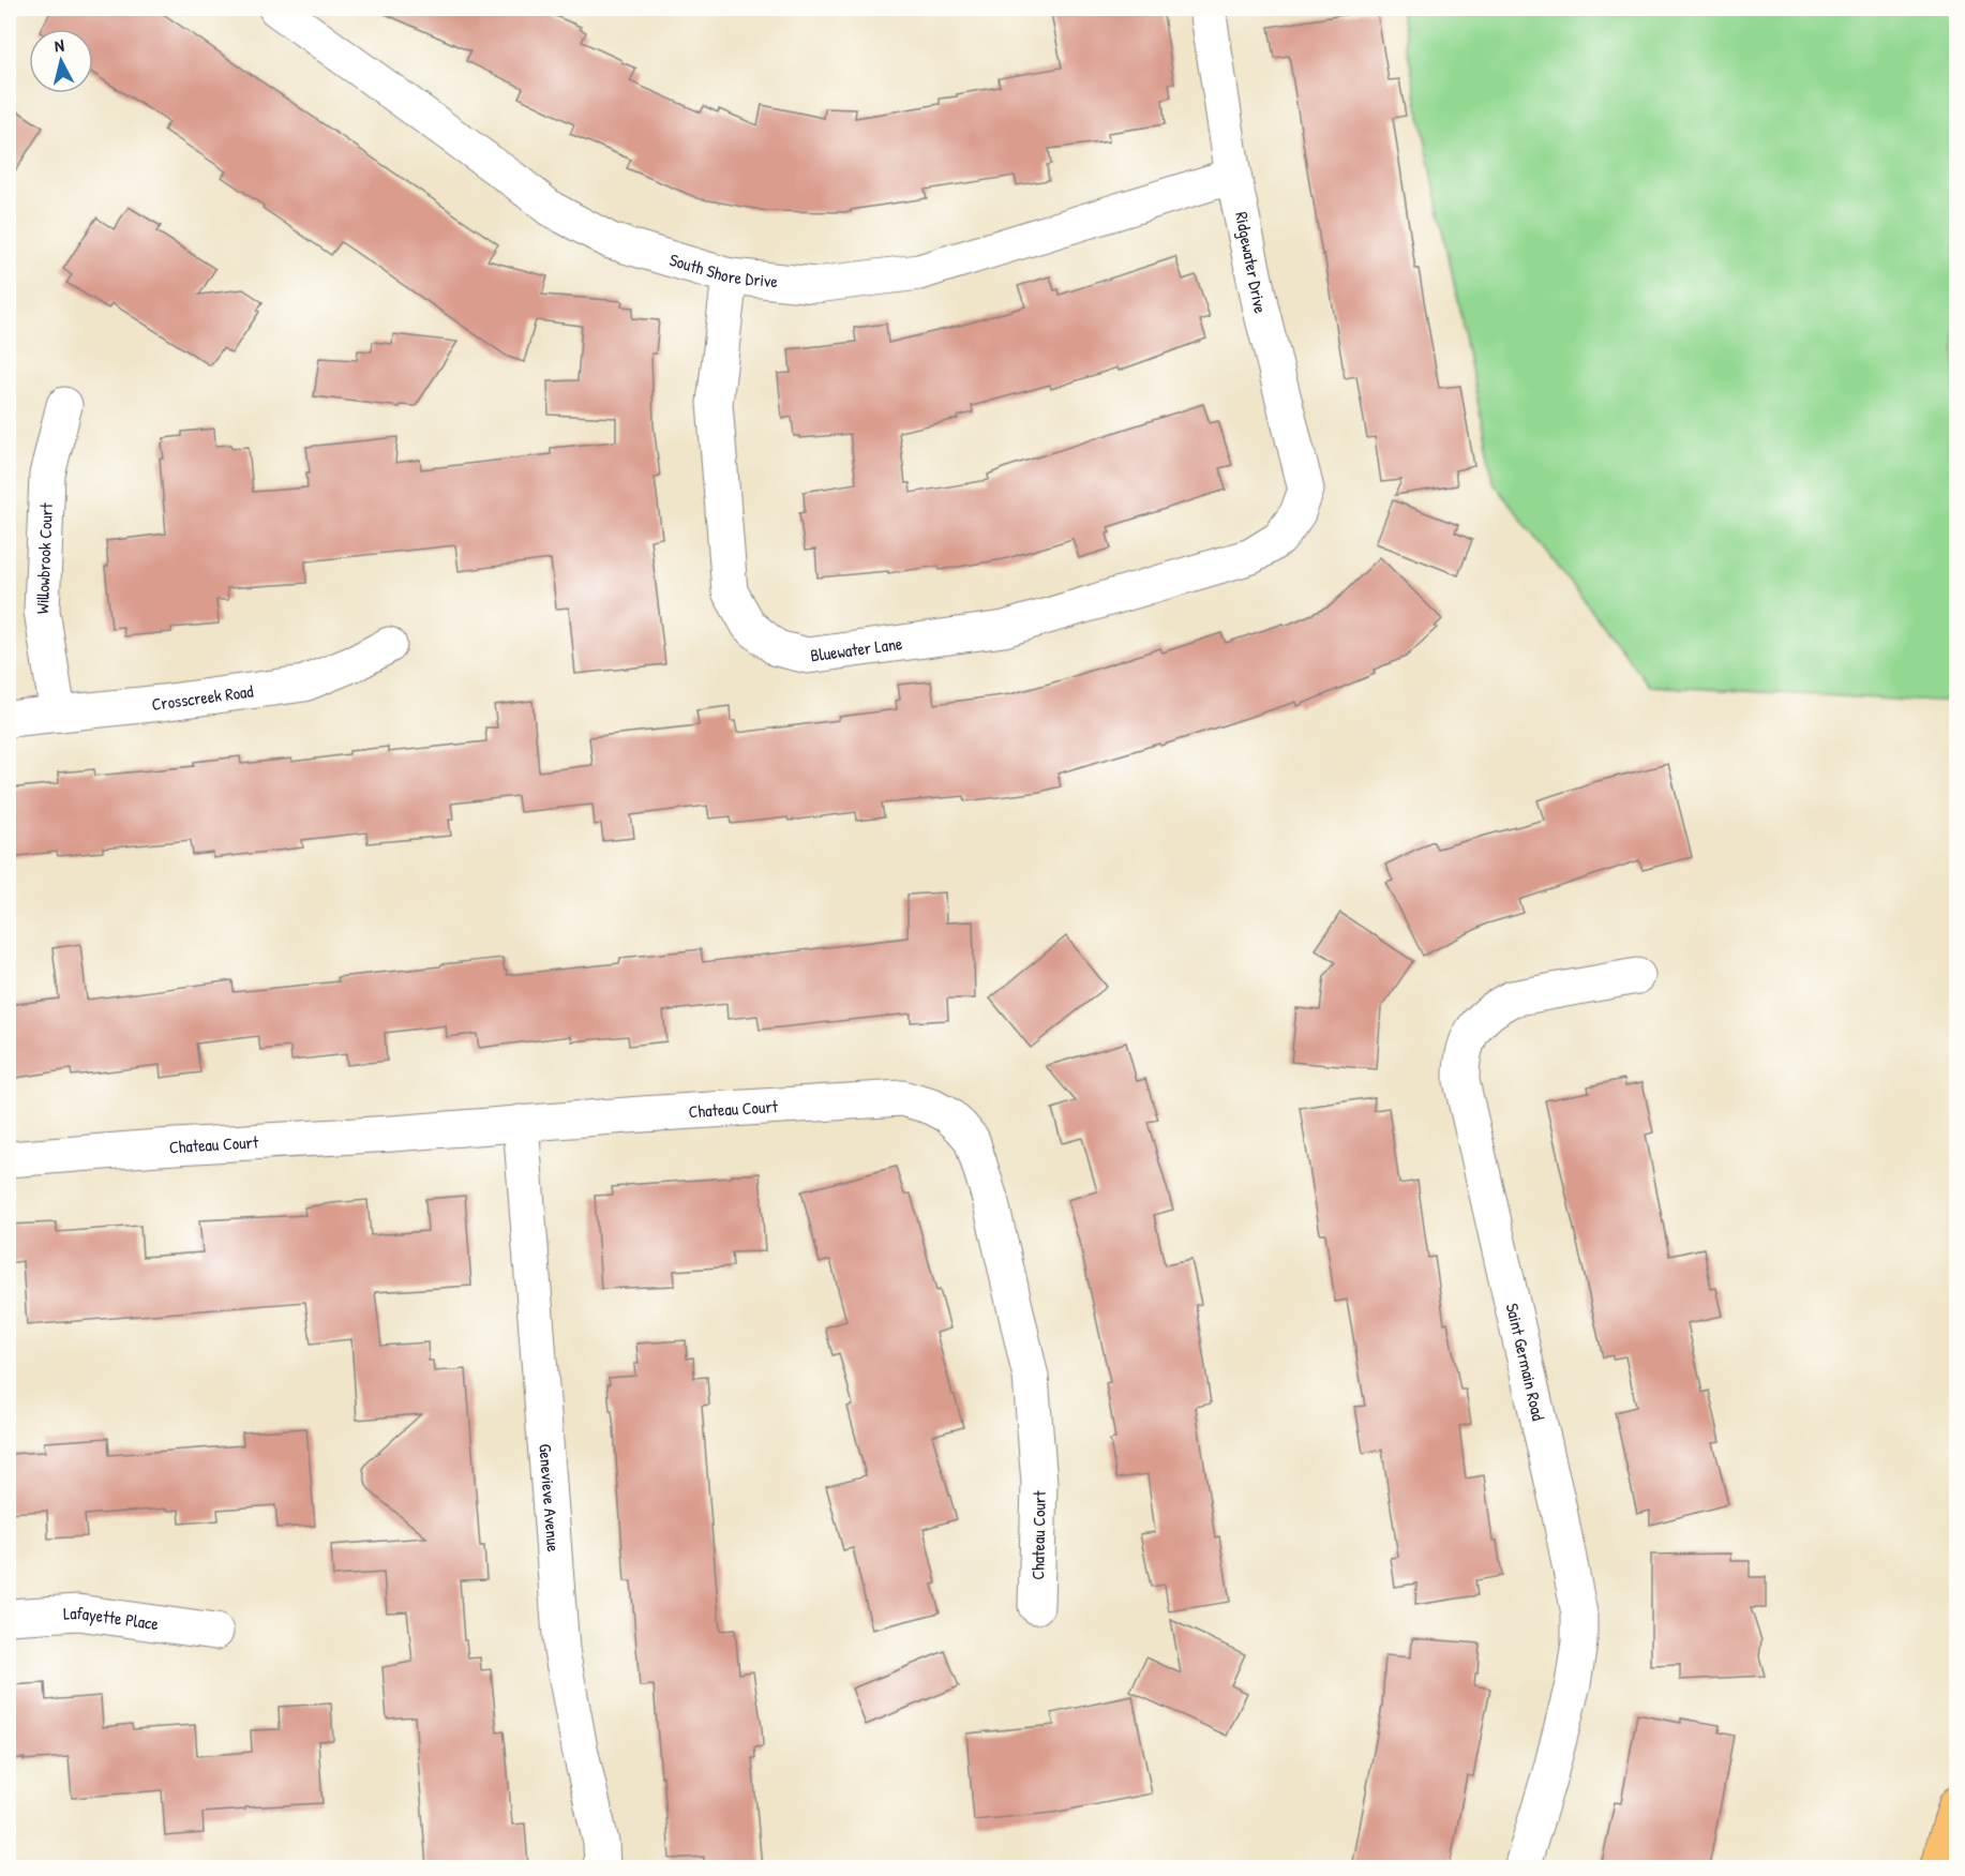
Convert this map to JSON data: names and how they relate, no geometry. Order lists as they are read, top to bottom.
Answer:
{
  "streets": {
    "street": [
      "Ridgewater Drive",
      "South Shore Drive",
      "Willowbrook Court",
      "Bluewater Lane",
      "Crosscreek Road",
      "Chateau Court",
      "Saint Germain Road",
      "Genevieve Avenue",
      "Lafayette Place"
    ]
  },
  "crossings": [
    ["Ridgewater Drive", "South Shore Drive"],
    ["Ridgewater Drive", "Bluewater Lane"],
    ["South Shore Drive", "Bluewater Lane"],
    ["Willowbrook Court", "Crosscreek Road"],
    ["Chateau Court", "Genevieve Avenue"]
  ],
  "north": "top"
}
